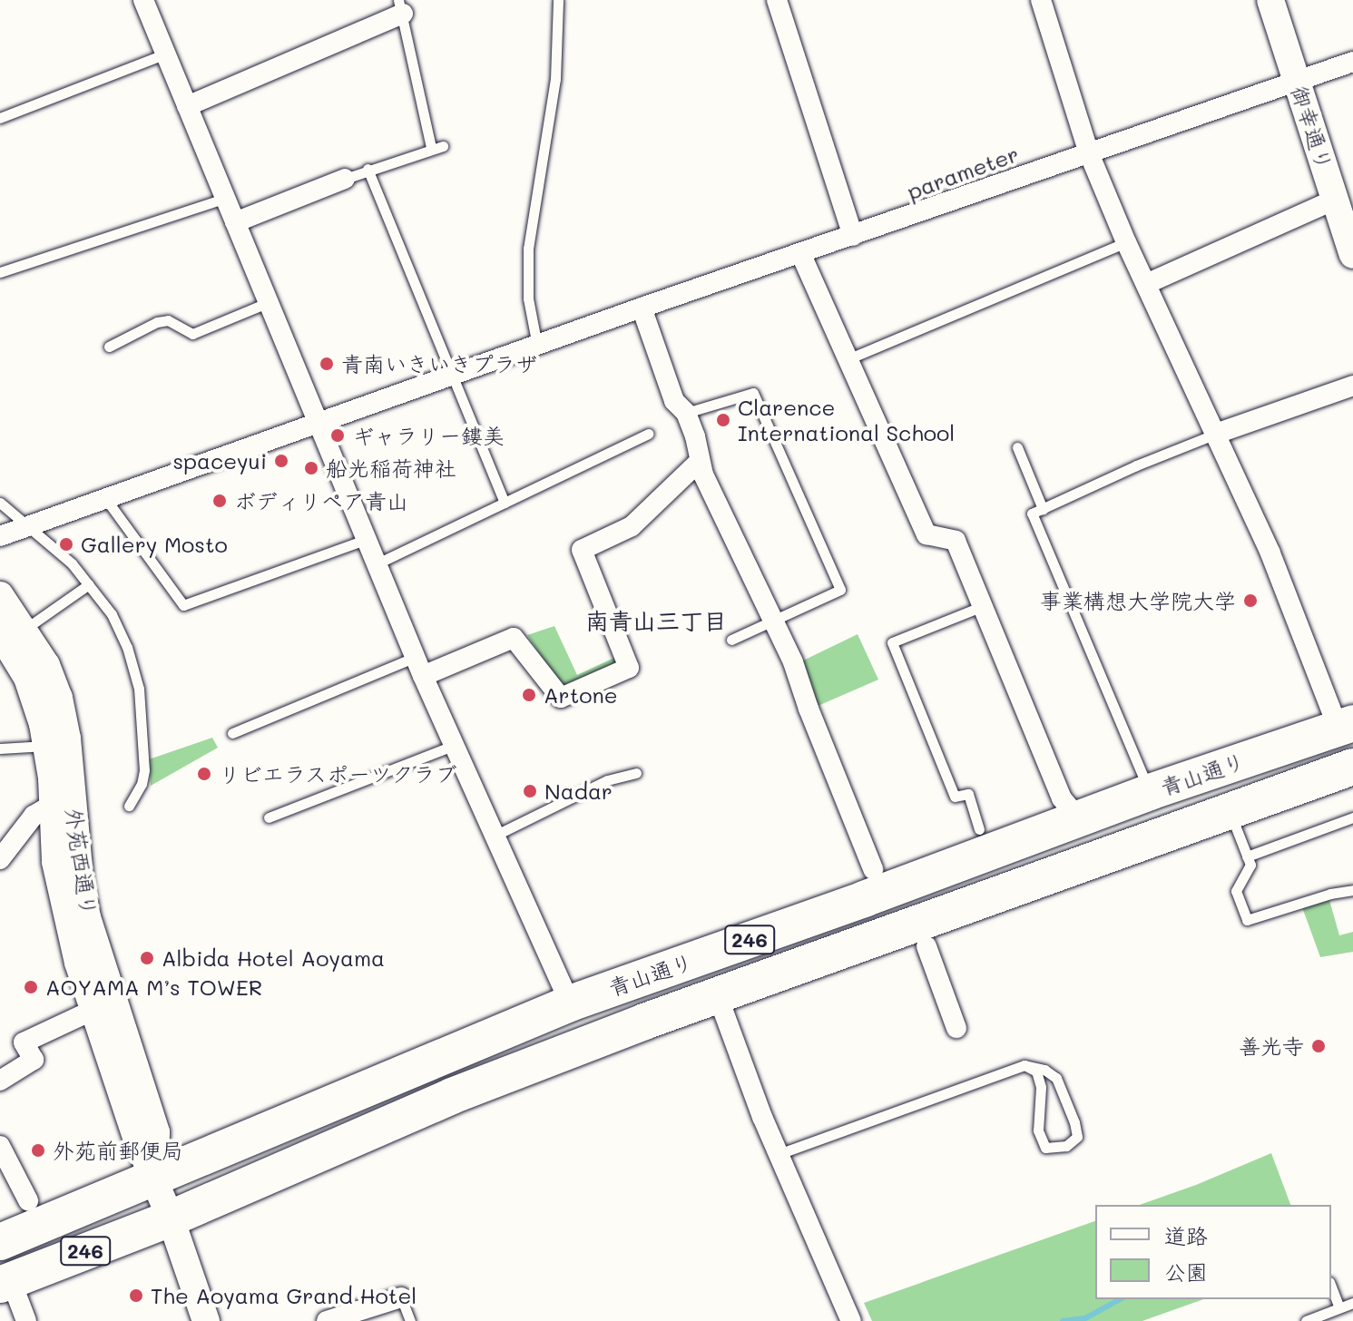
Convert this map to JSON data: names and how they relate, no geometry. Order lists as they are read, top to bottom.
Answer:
{
  "streets": {
    "highway": ["青山通り", "246"],
    "main road": ["御幸通り", "外苑西通り"],
    "street": ["parameter"]
  },
  "crossings": [
    ["御幸通り", "parameter"],
    ["青山通り", "外苑西通り"]
  ],
  "districts": ["南青山三丁目"],
  "places": [
    "青南いきいきプラザ",
    "Clarence International School",
    "ギャラリー鏤美",
    "spaceyui",
    "船光稲荷神社",
    "ボディリペア青山",
    "Gallery Mosto",
    "事業構想大学院大学",
    "Artone",
    "リビエラスポーツクラブ",
    "Nadar",
    "Albida Hotel Aoyama",
    "AOYAMA M’s TOWER",
    "善光寺",
    "外苑前郵便局",
    "The Aoyama Grand Hotel"
  ],
  "legend": ["道路", "公園"]
}
